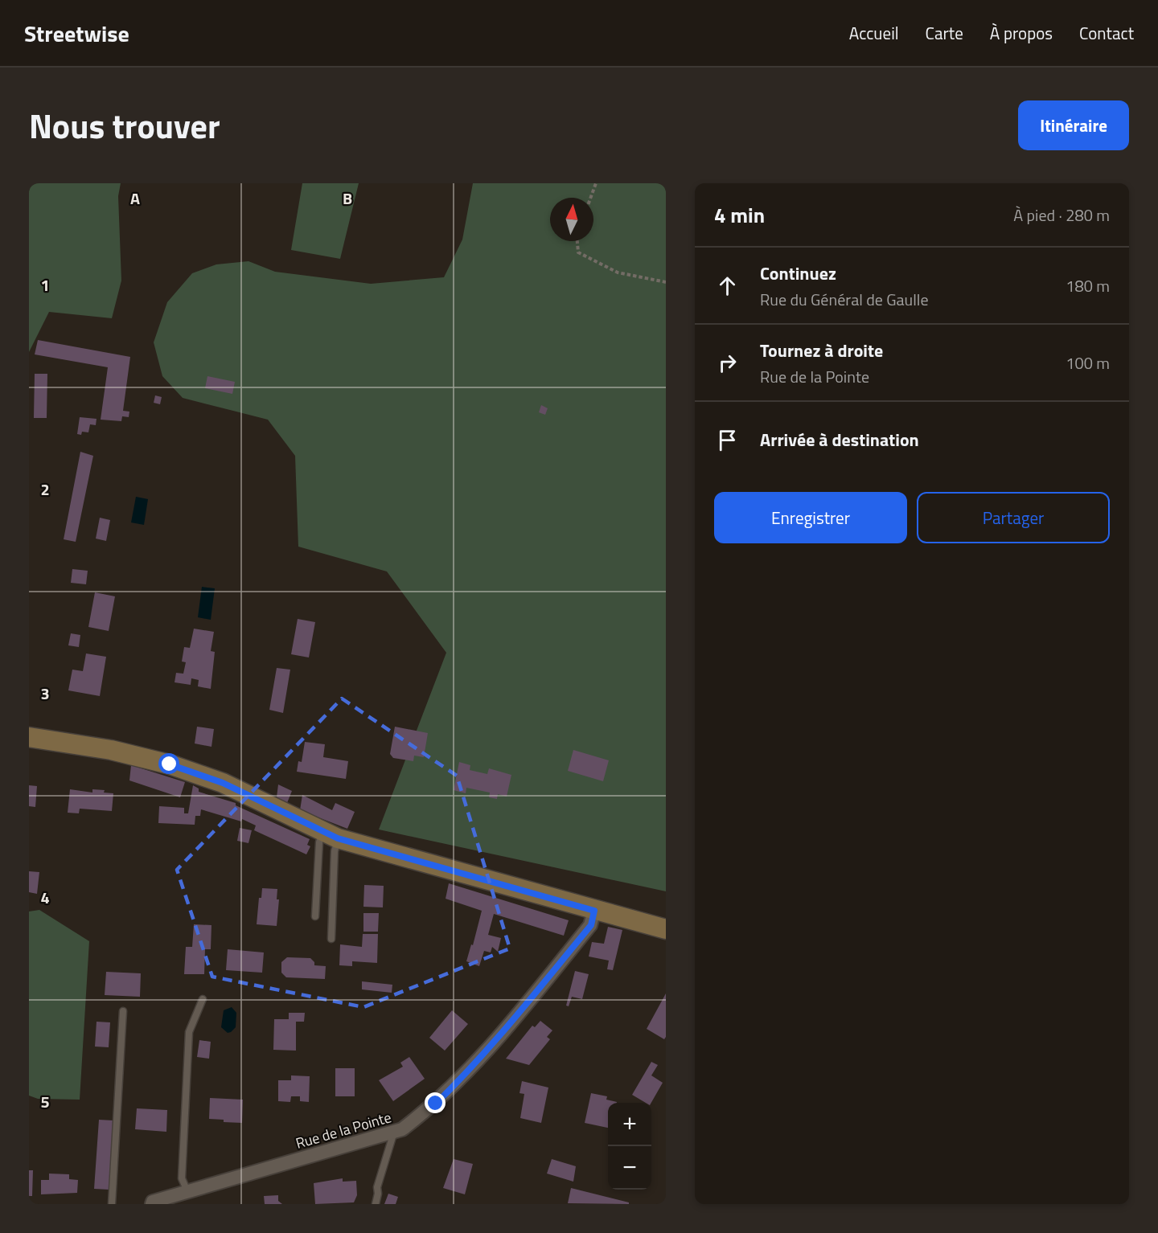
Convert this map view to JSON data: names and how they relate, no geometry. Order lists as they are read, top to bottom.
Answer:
{
  "streets": {
    "street": ["Rue de la Pointe"]
  },
  "north": "top",
  "page": {
    "header": "Streetwise",
    "nav": [
      "Accueil",
      "Carte",
      "À propos",
      "Contact"
    ],
    "title": "Nous trouver",
    "buttons": [
      "Itinéraire",
      ["Enregistrer", "Partager"]
    ],
    "heading": ["4 min", "À pied · 280 m"],
    "list": [
      ["Continuez", "Rue du Général de Gaulle", "180 m"],
      ["Tournez à droite", "Rue de la Pointe", "100 m"],
      "Arrivée à destination"
    ],
    "map_buttons": ["+", "−"]
  },
  "grid": {
    "columns": ["A", "B"],
    "rows": [
      "1",
      "2",
      "3",
      "4",
      "5"
    ]
  }
}
